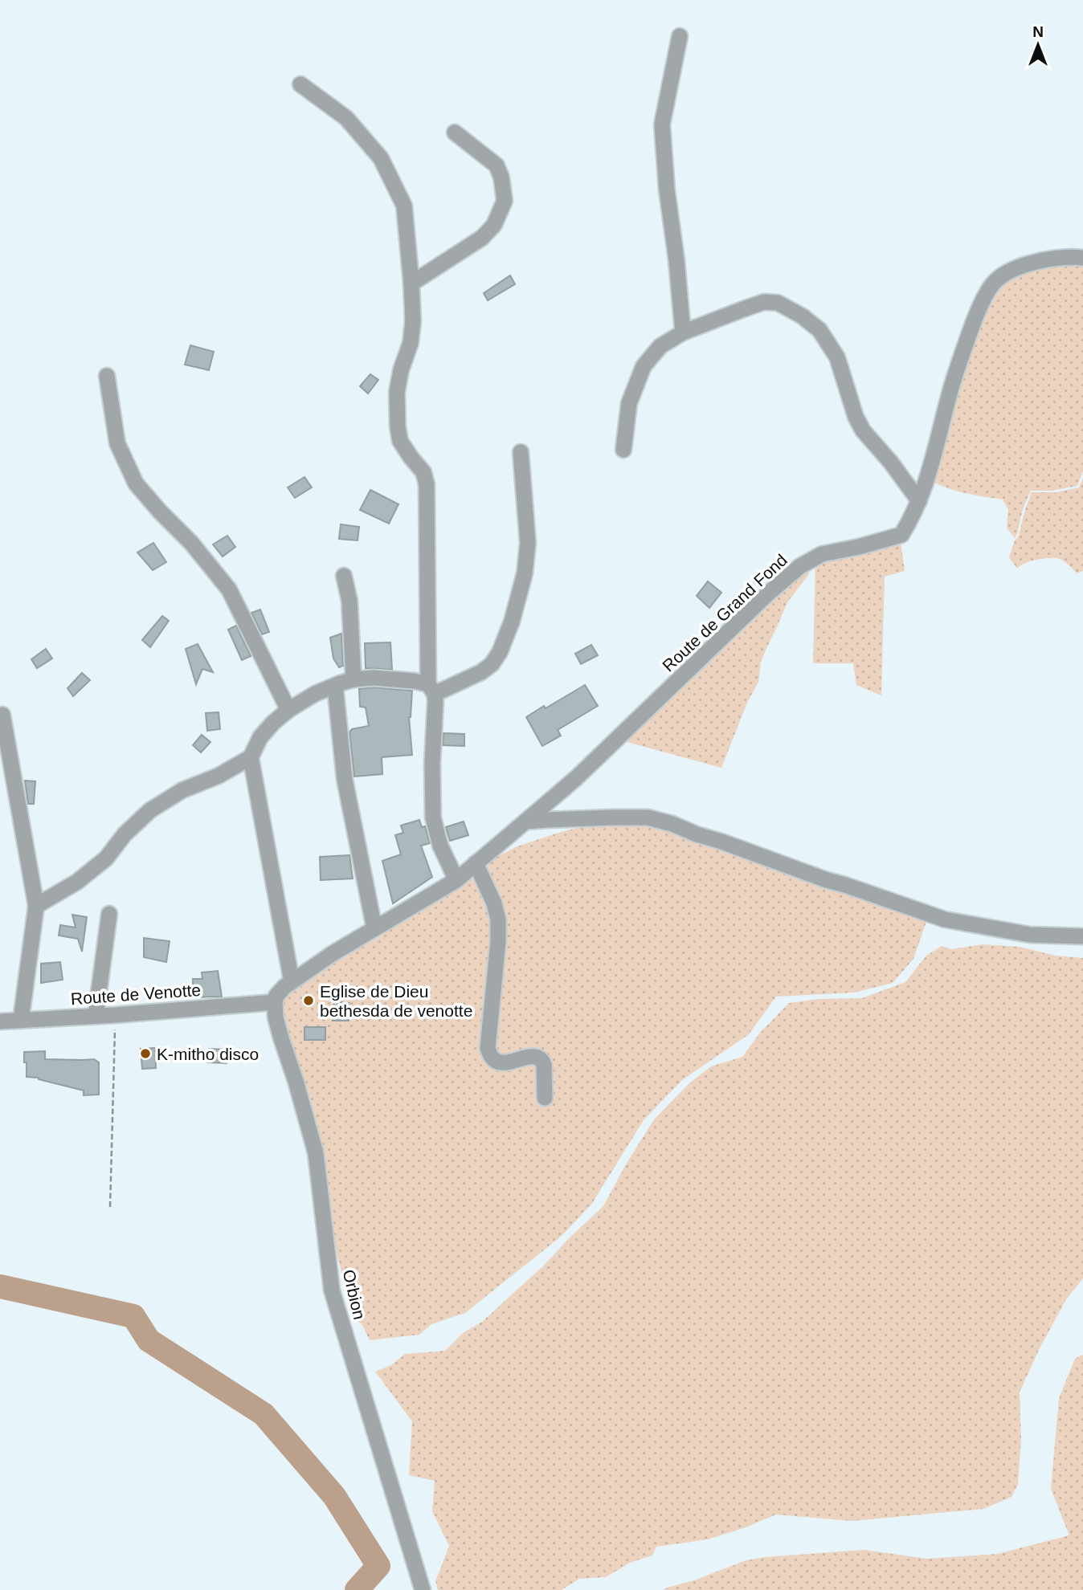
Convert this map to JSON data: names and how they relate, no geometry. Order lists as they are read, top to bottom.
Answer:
{
  "streets": {
    "street": ["Route de Grand Fond", "Route de Venotte", "Orbion"]
  },
  "crossings": [
    ["Route de Grand Fond", "Route de Venotte"],
    ["Route de Grand Fond", "Orbion"],
    ["Route de Venotte", "Orbion"]
  ],
  "places": ["Eglise de Dieu bethesda de venotte", "K-mitho disco"],
  "north": "top"
}
